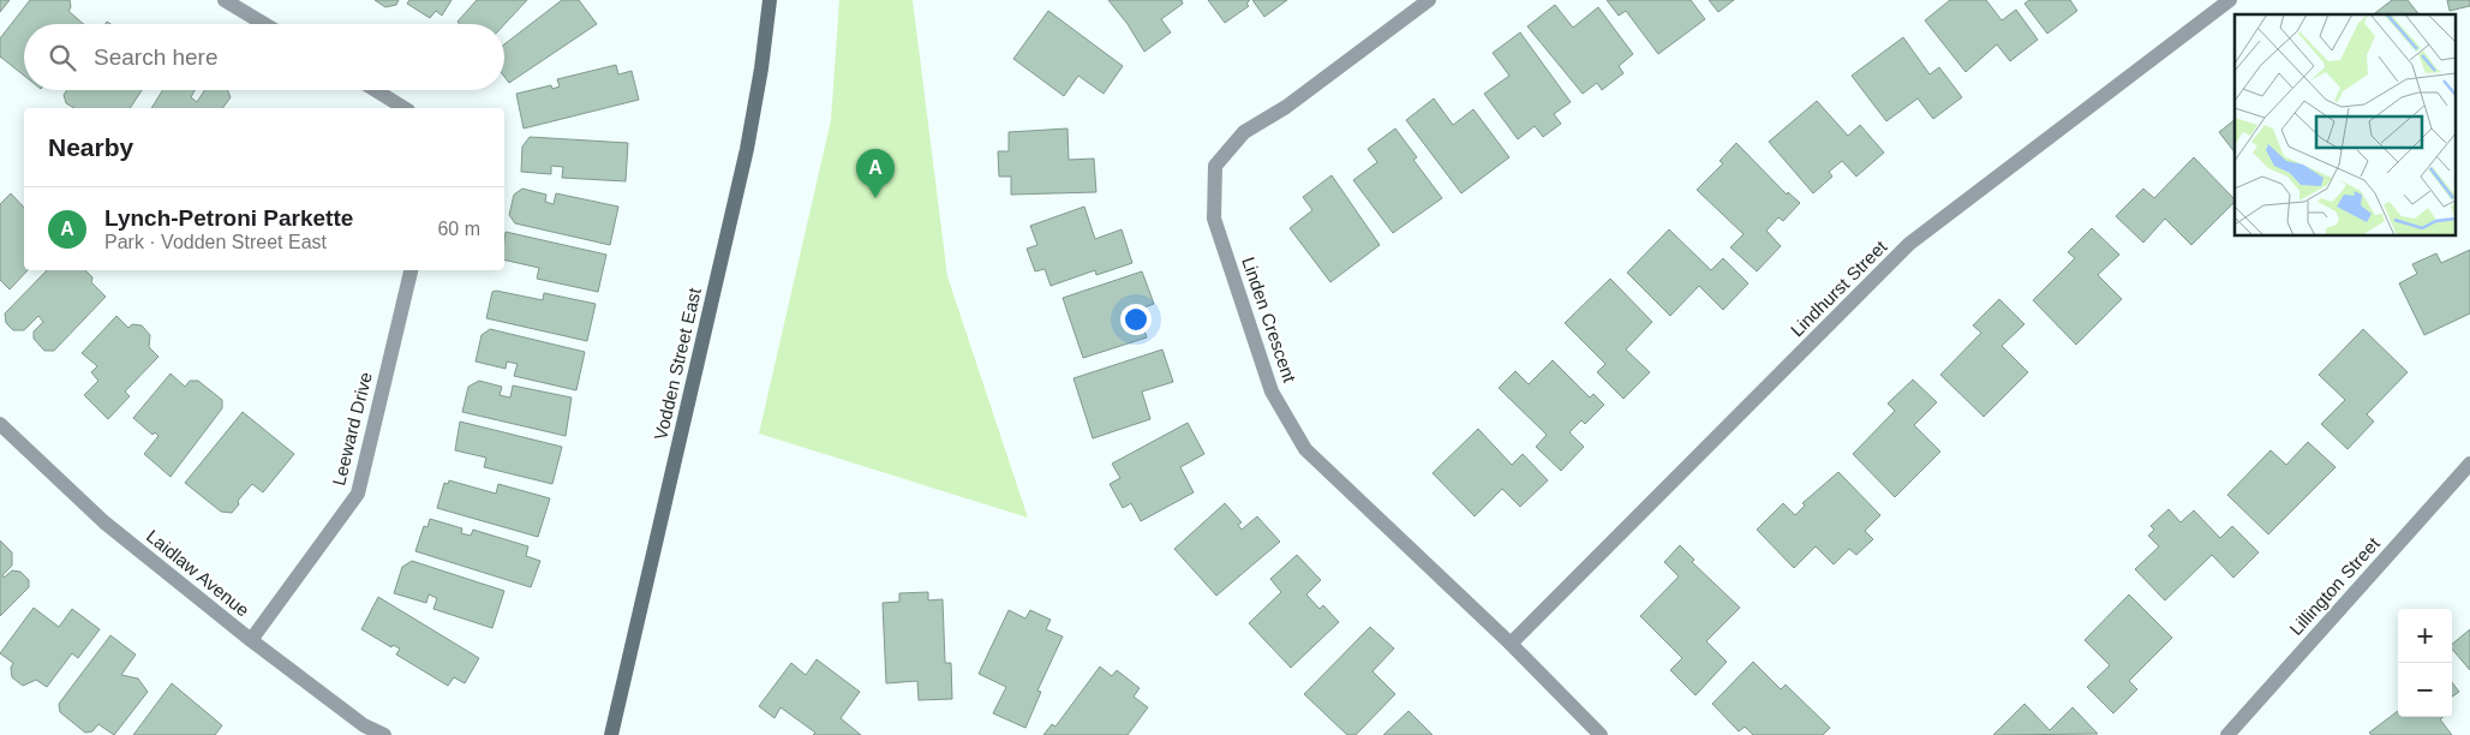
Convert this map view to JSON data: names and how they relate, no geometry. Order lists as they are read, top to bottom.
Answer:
{
  "streets": {
    "street": [
      "Lindhurst Street",
      "Linden Crescent",
      "Vodden Street East",
      "Leeward Drive",
      "Laidlaw Avenue",
      "Lillington Street"
    ]
  },
  "crossings": [
    ["Lindhurst Street", "Linden Crescent"],
    ["Leeward Drive", "Laidlaw Avenue"]
  ],
  "page": {
    "search": "Search here",
    "heading": "Nearby",
    "pins": "A",
    "list": [
      {
        "mark": "A",
        "name": "Lynch-Petroni Parkette",
        "note": "Park · Vodden Street East",
        "value": "60 m"
      }
    ],
    "map_buttons": ["+", "−"]
  }
}
